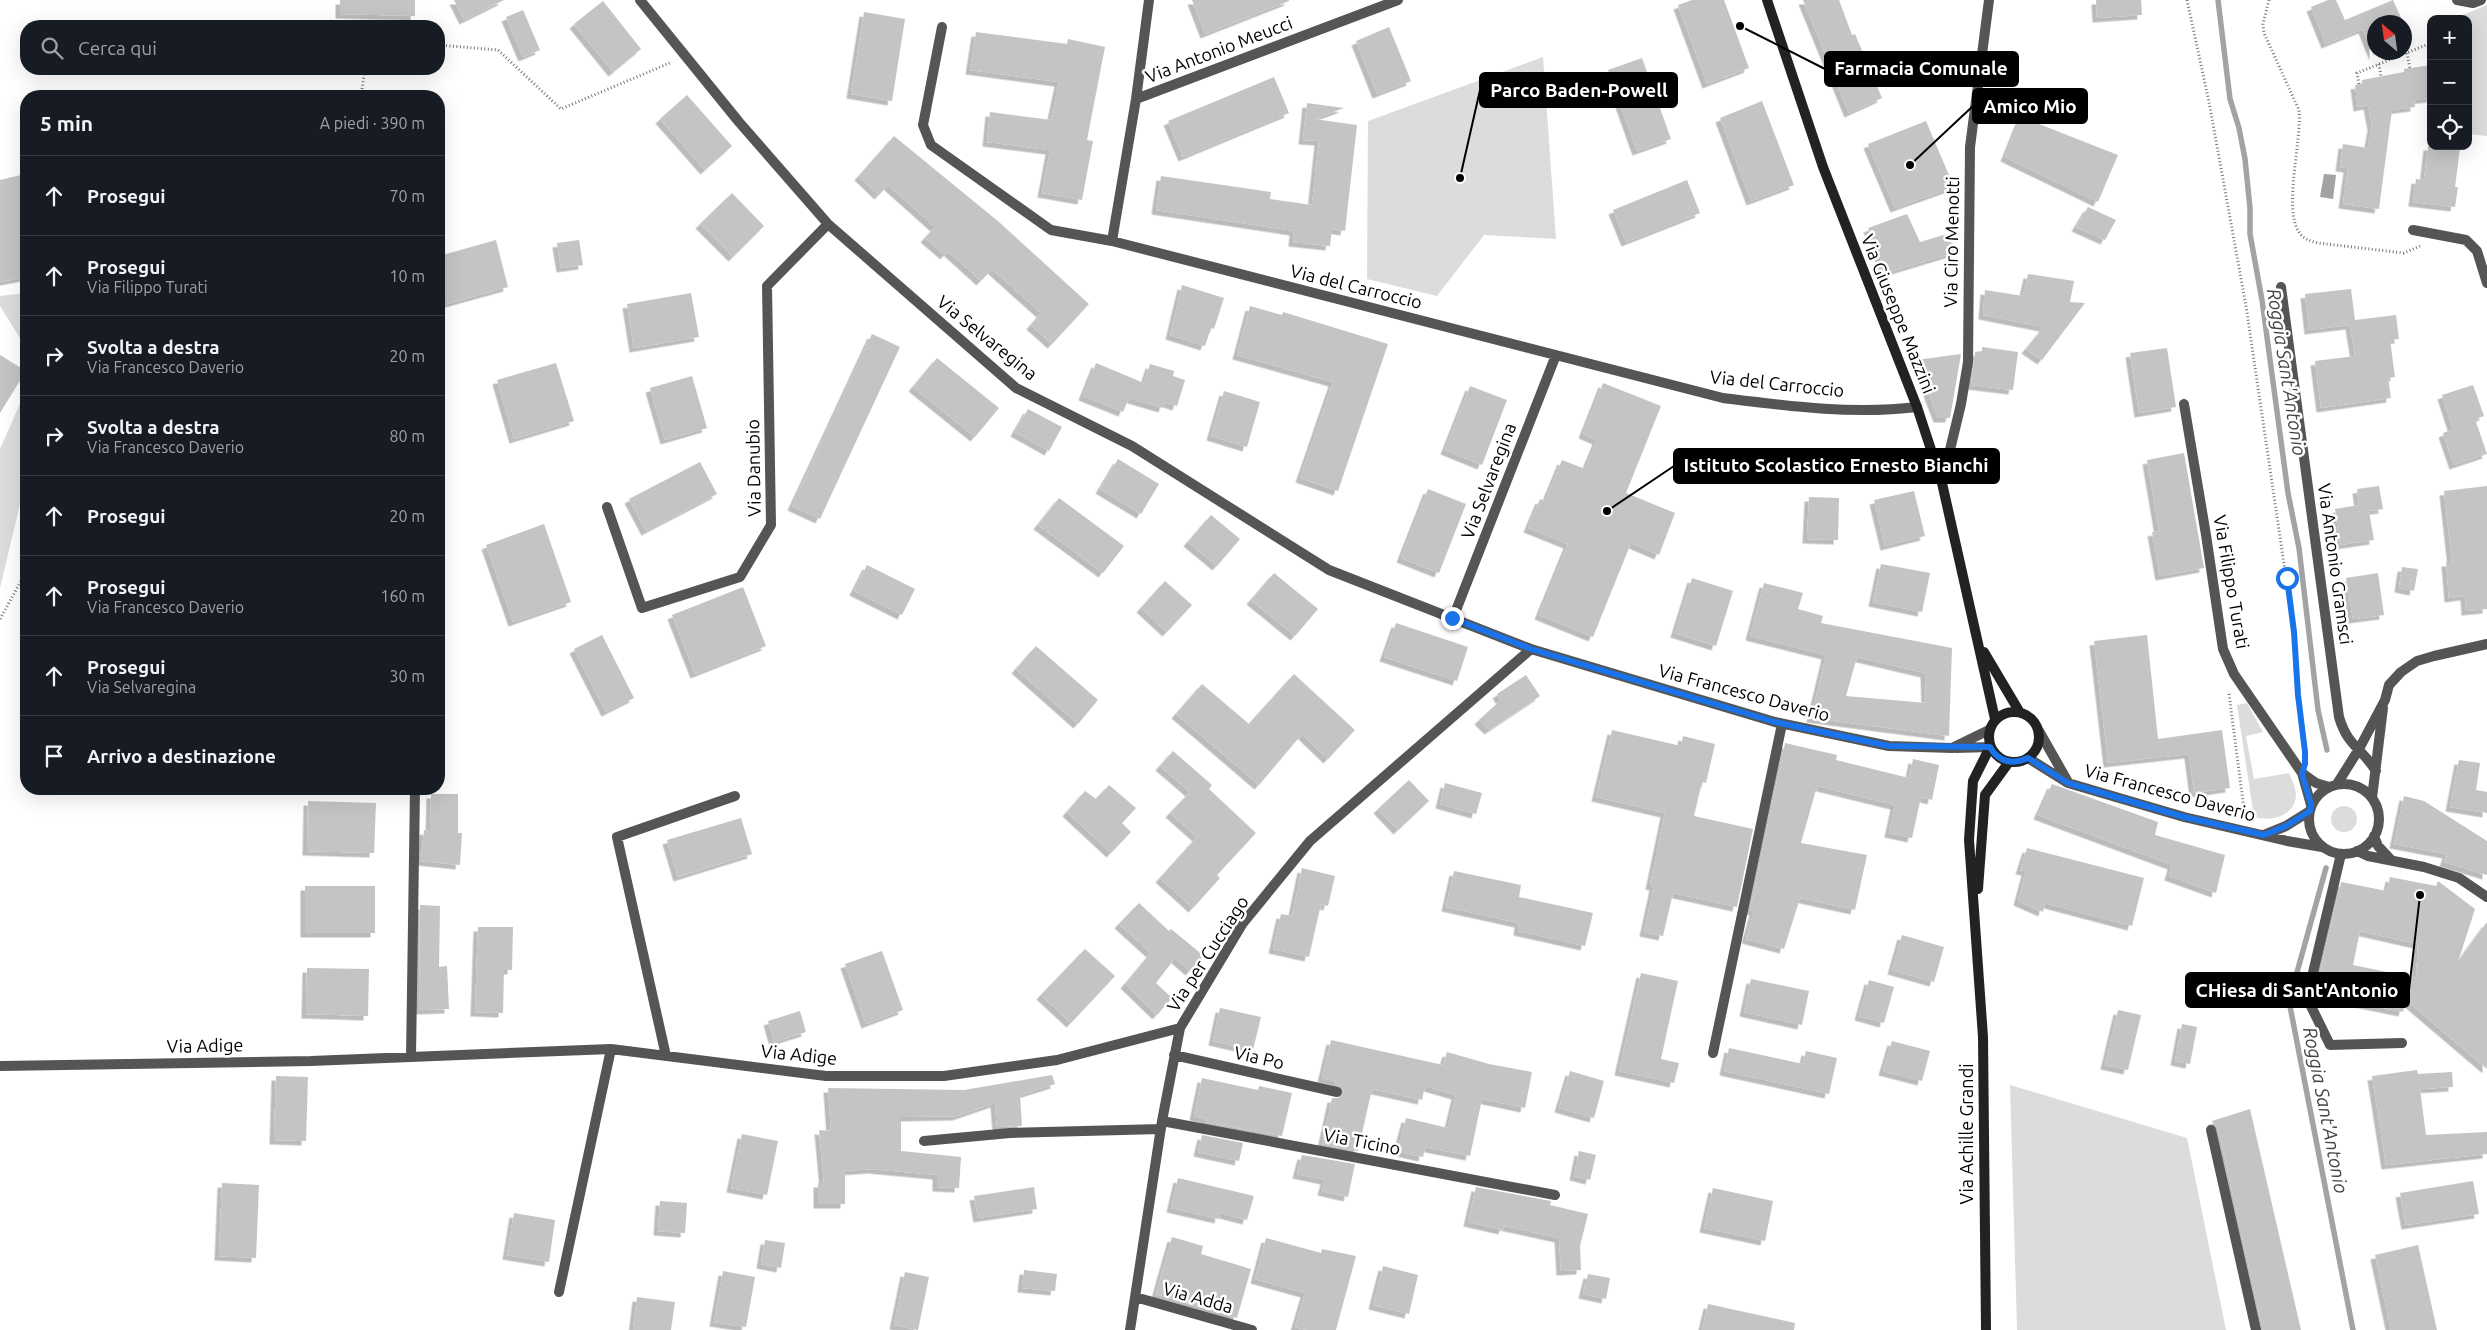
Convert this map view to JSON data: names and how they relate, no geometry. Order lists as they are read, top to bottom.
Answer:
{
  "streets": {
    "main road": ["Via Giuseppe Mazzini", "Via Achille Grandi"],
    "street": [
      "Via Antonio Meucci",
      "Via Ciro Menotti",
      "Via del Carroccio",
      "Via Selvaregina",
      "Via Danubio",
      "Via Antonio Gramsci",
      "Via Filippo Turati",
      "Via Francesco Daverio",
      "Via per Cucciago",
      "Via Adige",
      "Via Po",
      "Via Ticino",
      "Via Adda"
    ]
  },
  "crossings": [
    ["Via Ciro Menotti", "Via Giuseppe Mazzini"],
    ["Via del Carroccio", "Via Giuseppe Mazzini"],
    ["Via del Carroccio", "Via Selvaregina"],
    ["Via Giuseppe Mazzini", "Via Francesco Daverio"],
    ["Via Giuseppe Mazzini", "Via Achille Grandi"],
    ["Via Selvaregina", "Via Danubio"],
    ["Via Selvaregina", "Via Francesco Daverio"],
    ["Via Selvaregina", "Via per Cucciago"],
    ["Via Filippo Turati", "Via Francesco Daverio"],
    ["Via Francesco Daverio", "Via per Cucciago"],
    ["Via Francesco Daverio", "Via Achille Grandi"],
    ["Via per Cucciago", "Via Adige"],
    ["Via per Cucciago", "Via Po"],
    ["Via per Cucciago", "Via Ticino"],
    ["Via per Cucciago", "Via Adda"]
  ],
  "water": ["Roggia Sant'Antonio"],
  "places": [
    "Farmacia Comunale",
    "Amico Mio",
    "Parco Baden-Powell",
    "Istituto Scolastico Ernesto Bianchi",
    "CHiesa di Sant'Antonio"
  ],
  "north": "top left",
  "page": {
    "map_buttons": ["+", "−"],
    "search": "Cerca qui",
    "heading": ["5 min", "A piedi · 390 m"],
    "list": [
      ["Prosegui", "70 m"],
      ["Prosegui", "Via Filippo Turati", "10 m"],
      ["Svolta a destra", "Via Francesco Daverio", "20 m"],
      ["Svolta a destra", "Via Francesco Daverio", "80 m"],
      ["Prosegui", "20 m"],
      ["Prosegui", "Via Francesco Daverio", "160 m"],
      ["Prosegui", "Via Selvaregina", "30 m"],
      "Arrivo a destinazione"
    ]
  }
}
